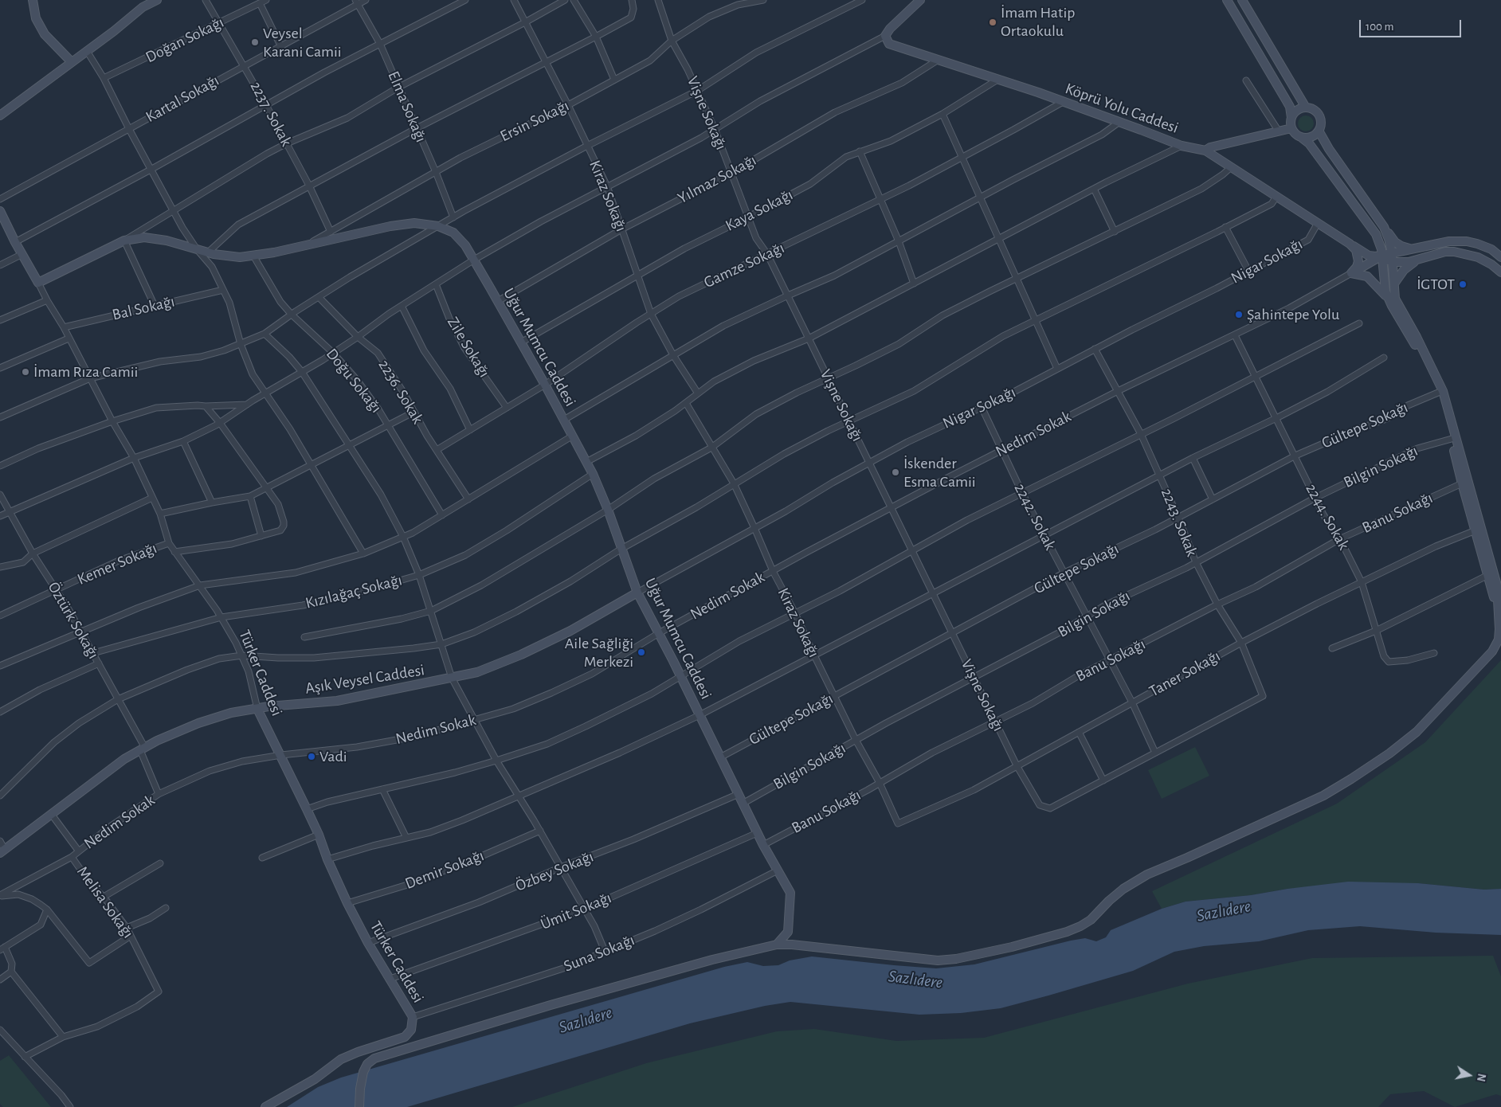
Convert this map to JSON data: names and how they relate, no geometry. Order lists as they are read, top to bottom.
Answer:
{
  "streets": {
    "street": [
      "Doğan Sokağı",
      "Kartal Sokağı",
      "Elma Sokağı",
      "Köprü Yolu Caddesi",
      "Vişne Sokağı",
      "2237. Sokak",
      "Ersin Sokağı",
      "Yılmaz Sokağı",
      "Kiraz Sokağı",
      "Kaya Sokağı",
      "Nigar Sokağı",
      "Gamze Sokağı",
      "Bal Sokağı",
      "Zile Sokağı",
      "Uğur Mumcu Caddesi",
      "Doğu Sokağı",
      "2236. Sokak",
      "Gültepe Sokağı",
      "Nedim Sokak",
      "Bilgin Sokağı",
      "Banu Sokağı",
      "2242. Sokak",
      "2244. Sokak",
      "2243. Sokak",
      "Kemer Sokağı",
      "Kızılağaç Sokağı",
      "Öztürk Sokağı",
      "Türker Caddesi",
      "Taner Sokağı",
      "Aşık Veysel Caddesi",
      "Demir Sokağı",
      "Özbey Sokağı",
      "Melisa Sokağı",
      "Ümit Sokağı",
      "Suna Sokağı"
    ]
  },
  "crossings": [
    ["Doğan Sokağı", "2237. Sokak"],
    ["Kartal Sokağı", "Elma Sokağı"],
    ["Kartal Sokağı", "2237. Sokak"],
    ["Elma Sokağı", "Ersin Sokağı"],
    ["Köprü Yolu Caddesi", "Yılmaz Sokağı"],
    ["Köprü Yolu Caddesi", "Kaya Sokağı"],
    ["Köprü Yolu Caddesi", "Nigar Sokağı"],
    ["Köprü Yolu Caddesi", "Gamze Sokağı"],
    ["Köprü Yolu Caddesi", "Nedim Sokak"],
    ["Vişne Sokağı", "Ersin Sokağı"],
    ["Vişne Sokağı", "Yılmaz Sokağı"],
    ["Vişne Sokağı", "Kaya Sokağı"],
    ["Vişne Sokağı", "Nigar Sokağı"],
    ["Vişne Sokağı", "Gamze Sokağı"],
    ["Vişne Sokağı", "Gültepe Sokağı"],
    ["Vişne Sokağı", "Nedim Sokak"],
    ["Vişne Sokağı", "Bilgin Sokağı"],
    ["Vişne Sokağı", "Banu Sokağı"],
    ["Vişne Sokağı", "Taner Sokağı"],
    ["2237. Sokak", "Ersin Sokağı"],
    ["Ersin Sokağı", "Kiraz Sokağı"],
    ["Ersin Sokağı", "Uğur Mumcu Caddesi"],
    ["Yılmaz Sokağı", "Kiraz Sokağı"],
    ["Yılmaz Sokağı", "Uğur Mumcu Caddesi"],
    ["Kiraz Sokağı", "Kaya Sokağı"],
    ["Kiraz Sokağı", "Nigar Sokağı"],
    ["Kiraz Sokağı", "Gamze Sokağı"],
    ["Kiraz Sokağı", "Gültepe Sokağı"],
    ["Kiraz Sokağı", "Nedim Sokak"],
    ["Kiraz Sokağı", "Bilgin Sokağı"],
    ["Kiraz Sokağı", "Banu Sokağı"],
    ["Kiraz Sokağı", "Taner Sokağı"],
    ["Kaya Sokağı", "Uğur Mumcu Caddesi"],
    ["Nigar Sokağı", "Uğur Mumcu Caddesi"],
    ["Nigar Sokağı", "2242. Sokak"],
    ["Nigar Sokağı", "2243. Sokak"],
    ["Nigar Sokağı", "Aşık Veysel Caddesi"],
    ["Gamze Sokağı", "Zile Sokağı"],
    ["Gamze Sokağı", "Uğur Mumcu Caddesi"],
    ["Gamze Sokağı", "2236. Sokak"],
    ["Bal Sokağı", "Türker Caddesi"],
    ["Uğur Mumcu Caddesi", "Doğu Sokağı"],
    ["Uğur Mumcu Caddesi", "Gültepe Sokağı"],
    ["Uğur Mumcu Caddesi", "Nedim Sokak"],
    ["Uğur Mumcu Caddesi", "Bilgin Sokağı"],
    ["Uğur Mumcu Caddesi", "Banu Sokağı"],
    ["Uğur Mumcu Caddesi", "Kızılağaç Sokağı"],
    ["Uğur Mumcu Caddesi", "Türker Caddesi"],
    ["Uğur Mumcu Caddesi", "Aşık Veysel Caddesi"],
    ["Uğur Mumcu Caddesi", "Özbey Sokağı"],
    ["Uğur Mumcu Caddesi", "Ümit Sokağı"],
    ["Uğur Mumcu Caddesi", "Suna Sokağı"],
    ["Gültepe Sokağı", "2242. Sokak"],
    ["Gültepe Sokağı", "2244. Sokak"],
    ["Gültepe Sokağı", "2243. Sokak"],
    ["Nedim Sokak", "2242. Sokak"],
    ["Nedim Sokak", "2244. Sokak"],
    ["Nedim Sokak", "2243. Sokak"],
    ["Nedim Sokak", "Öztürk Sokağı"],
    ["Nedim Sokak", "Türker Caddesi"],
    ["Nedim Sokak", "Melisa Sokağı"],
    ["Bilgin Sokağı", "2242. Sokak"],
    ["Bilgin Sokağı", "2244. Sokak"],
    ["Bilgin Sokağı", "2243. Sokak"],
    ["Banu Sokağı", "2242. Sokak"],
    ["Banu Sokağı", "2244. Sokak"],
    ["Banu Sokağı", "2243. Sokak"],
    ["2242. Sokak", "2243. Sokak"],
    ["2242. Sokak", "Taner Sokağı"],
    ["2244. Sokak", "Taner Sokağı"],
    ["2243. Sokak", "Taner Sokağı"],
    ["Kemer Sokağı", "Öztürk Sokağı"],
    ["Kemer Sokağı", "Türker Caddesi"],
    ["Kızılağaç Sokağı", "Öztürk Sokağı"],
    ["Kızılağaç Sokağı", "Türker Caddesi"],
    ["Öztürk Sokağı", "Aşık Veysel Caddesi"],
    ["Türker Caddesi", "Aşık Veysel Caddesi"],
    ["Türker Caddesi", "Demir Sokağı"],
    ["Türker Caddesi", "Özbey Sokağı"],
    ["Türker Caddesi", "Ümit Sokağı"],
    ["Türker Caddesi", "Suna Sokağı"],
    ["Aşık Veysel Caddesi", "Melisa Sokağı"]
  ],
  "water": ["Sazlıdere"],
  "places": [
    "İmam Hatip Ortaokulu",
    "Veysel Karani Camii",
    "İGTOT",
    "Şahintepe Yolu",
    "İmam Rıza Camii",
    "İskender Esma Camii",
    "Aile Sağliği Merkezi",
    "Vadi"
  ],
  "scale_bar": "100 m",
  "north": "right"
}
